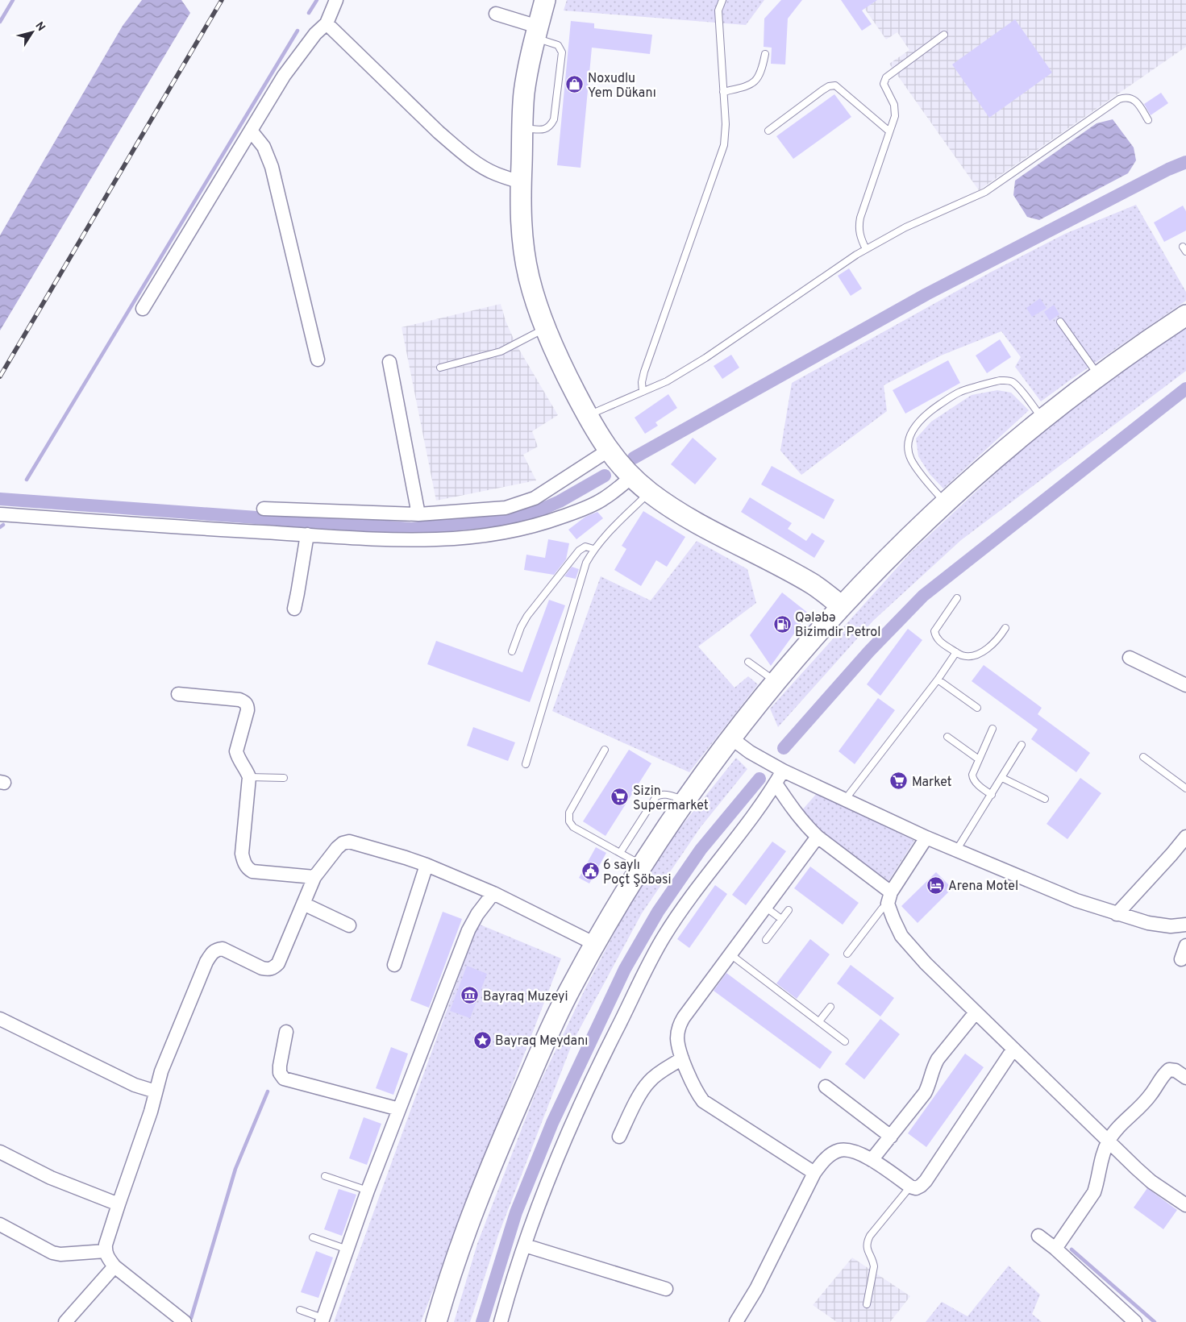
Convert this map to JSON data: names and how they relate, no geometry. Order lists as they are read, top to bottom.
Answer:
{
  "places": {
    "shop": ["Noxudlu Yem Dükanı"],
    "fuel station": ["Qələbə Bizimdir Petrol"],
    "supermarket": ["Market", "Sizin Supermarket"],
    "public building": ["6 saylı Poçt Şöbəsi"],
    "hotel": ["Arena Motel"],
    "museum": ["Bayraq Muzeyi"],
    "place": ["Bayraq Meydanı"]
  },
  "north": "top right"
}
